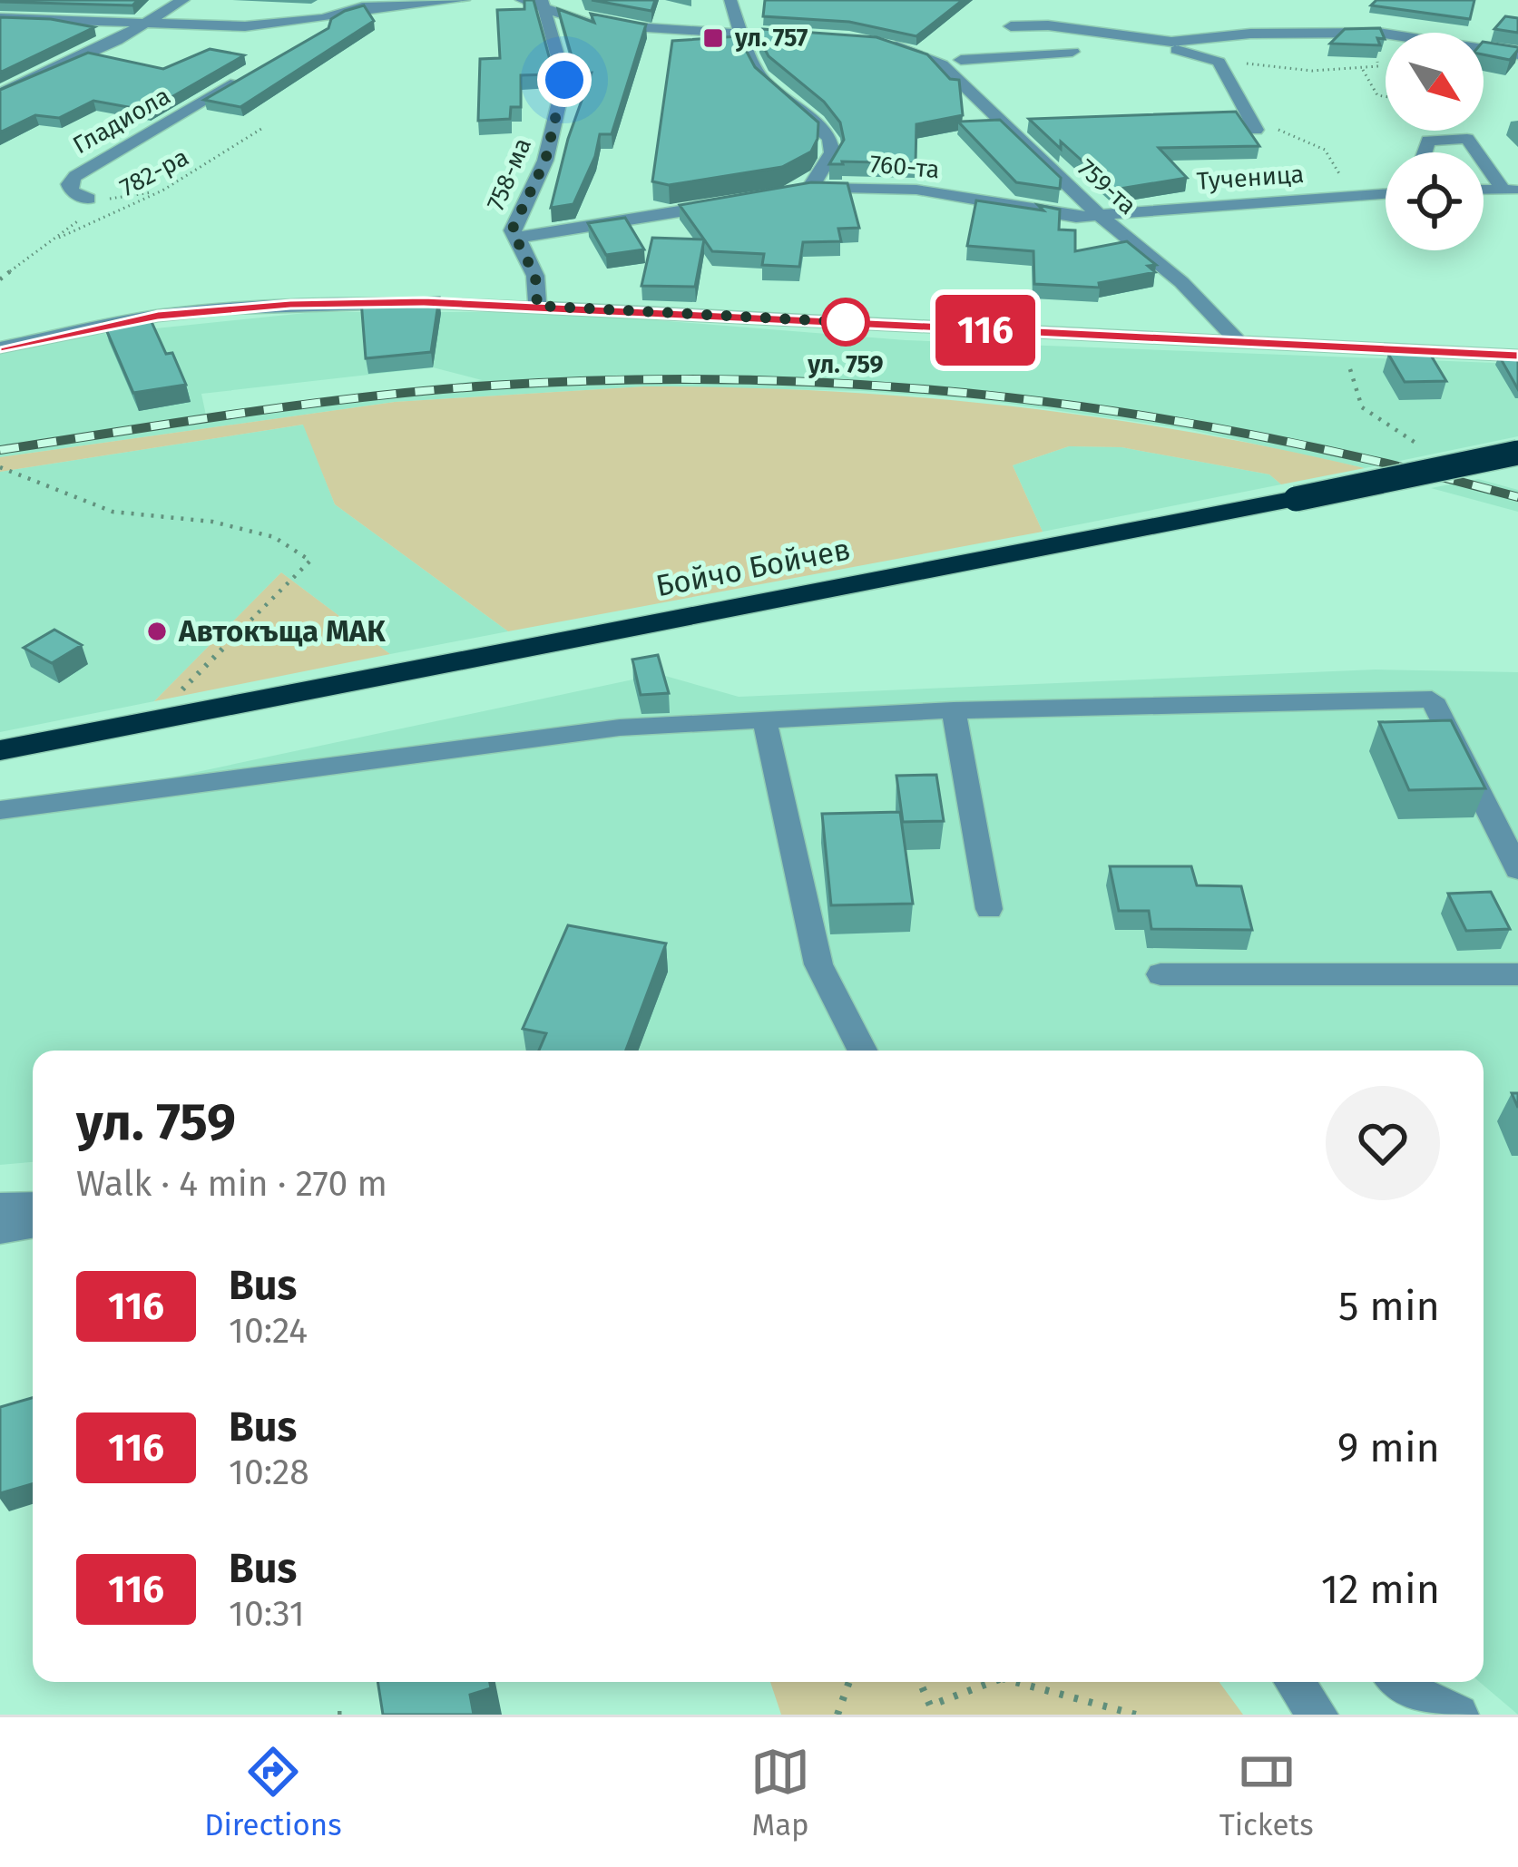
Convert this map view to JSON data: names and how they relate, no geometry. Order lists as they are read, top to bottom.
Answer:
{
  "streets": {
    "highway": ["Бойчо Бойчев"],
    "street": [
      "Гладиола",
      "760-та",
      "758-ма",
      "Тученица",
      "759-та"
    ],
    "path": ["782-ра"]
  },
  "crossings": [
    ["Гладиола", "782-ра"],
    ["760-та", "Тученица"],
    ["760-та", "759-та"],
    ["Тученица", "759-та"]
  ],
  "places": {
    "transit": ["ул. 757"],
    "other": ["ул. 759", "Автокъща МАК"]
  },
  "lines": ["bus line 116"],
  "north": "bottom right",
  "page": {
    "on_map": "116",
    "heading": ["ул. 759", "Walk · 4 min · 270 m"],
    "list": [
      {
        "mark": "116",
        "name": "Bus",
        "note": "10:24",
        "value": "5 min"
      },
      {
        "mark": "116",
        "name": "Bus",
        "note": "10:28",
        "value": "9 min"
      },
      {
        "mark": "116",
        "name": "Bus",
        "note": "10:31",
        "value": "12 min"
      }
    ],
    "tabs": ["Directions", "Map", "Tickets"]
  }
}
